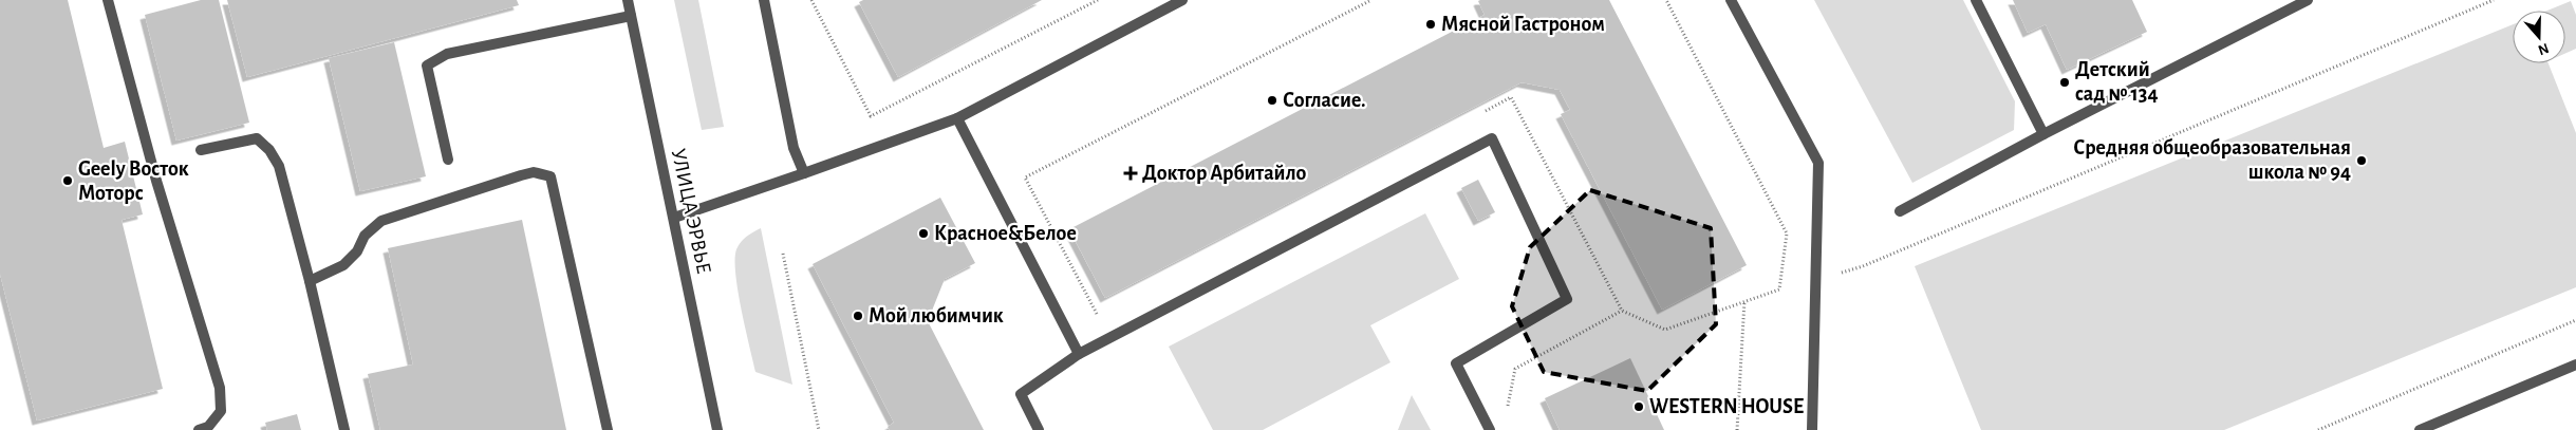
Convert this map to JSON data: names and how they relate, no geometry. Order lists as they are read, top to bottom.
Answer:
{
  "streets": {
    "street": ["УЛИЦА ЭРВЬЕ"]
  },
  "places": {
    "other": [
      "Мясной Гастроном",
      "Детский сад № 134",
      "Согласие.",
      "Средняя общеобразовательная школа № 94",
      "Geely Восток Моторс",
      "Красное&Белое",
      "Мой любимчик",
      "WESTERN HOUSE"
    ],
    "health": ["Доктор Арбитайло"]
  },
  "north": "bottom"
}
